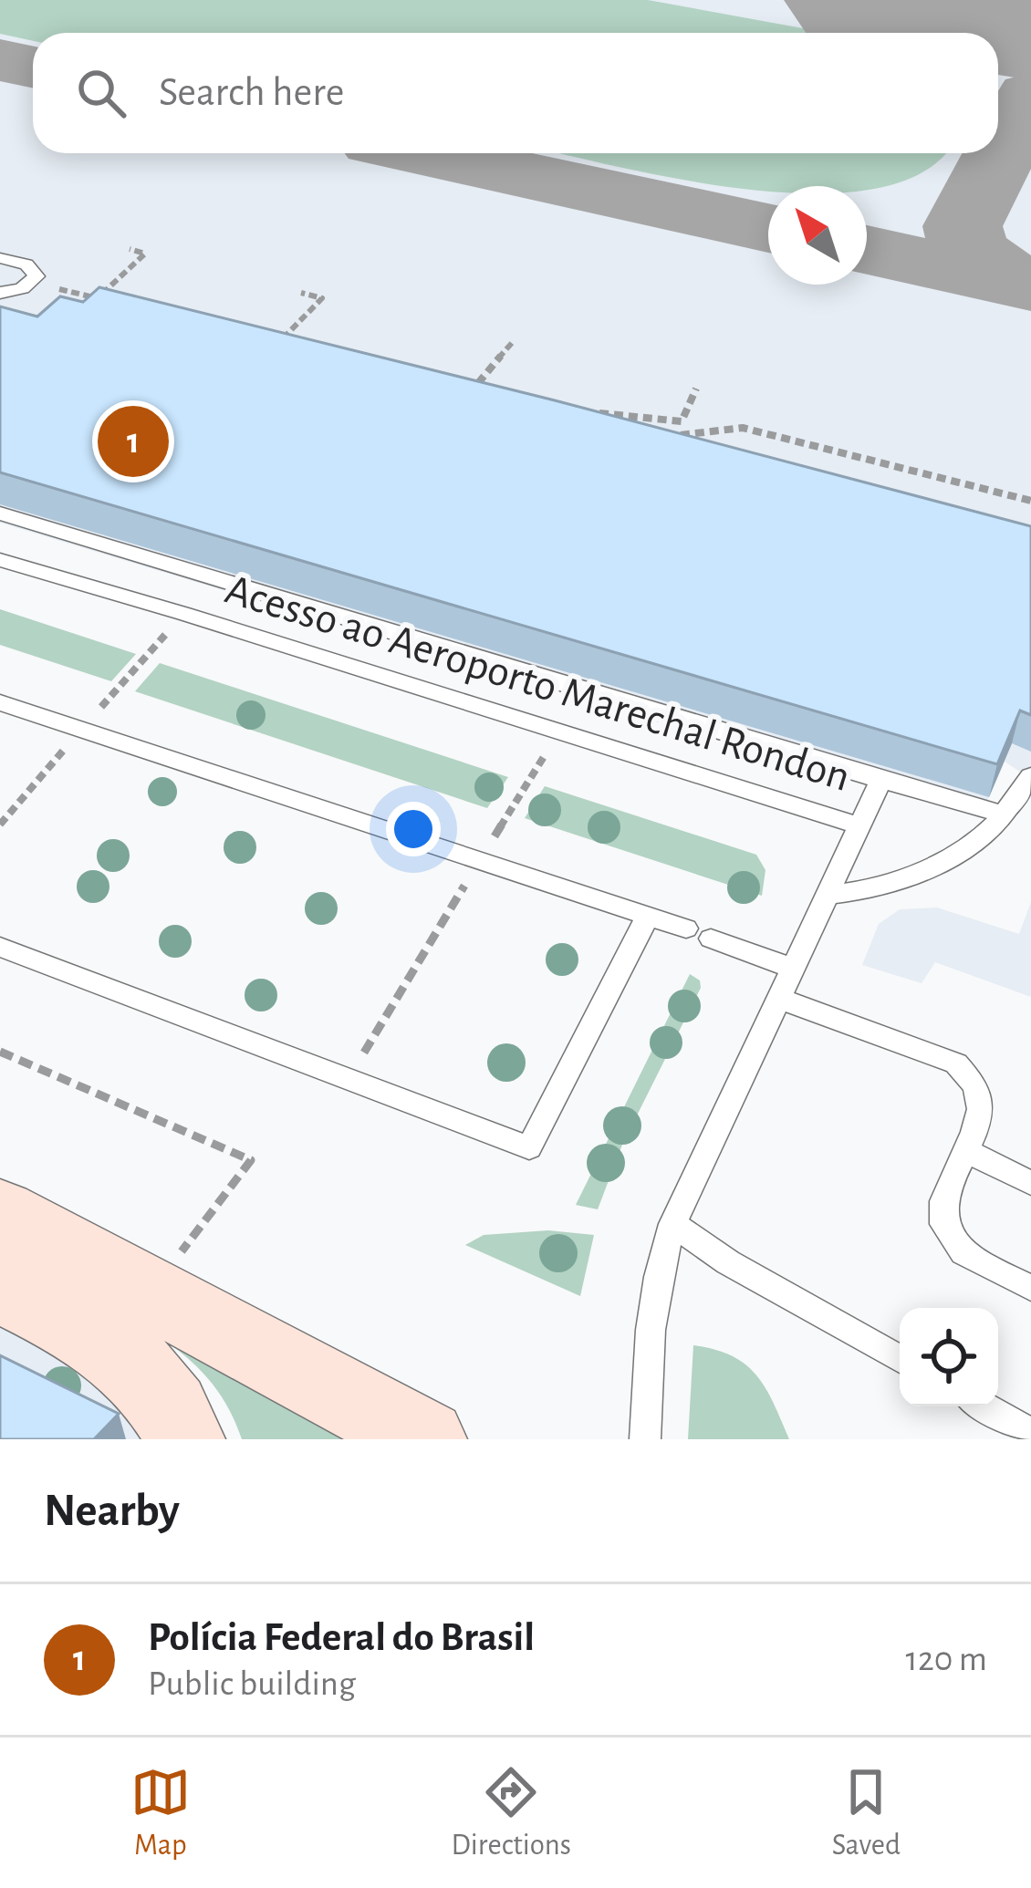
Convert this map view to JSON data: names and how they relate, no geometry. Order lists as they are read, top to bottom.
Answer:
{
  "streets": {
    "lane": ["Acesso ao Aeroporto Marechal Rondon"]
  },
  "north": "top left",
  "page": {
    "search": "Search here",
    "pins": "1",
    "heading": "Nearby",
    "list": [
      {
        "mark": "1",
        "name": "Polícia Federal do Brasil",
        "note": "Public building",
        "value": "120 m"
      }
    ],
    "nav": ["Map", "Directions", "Saved"]
  }
}
